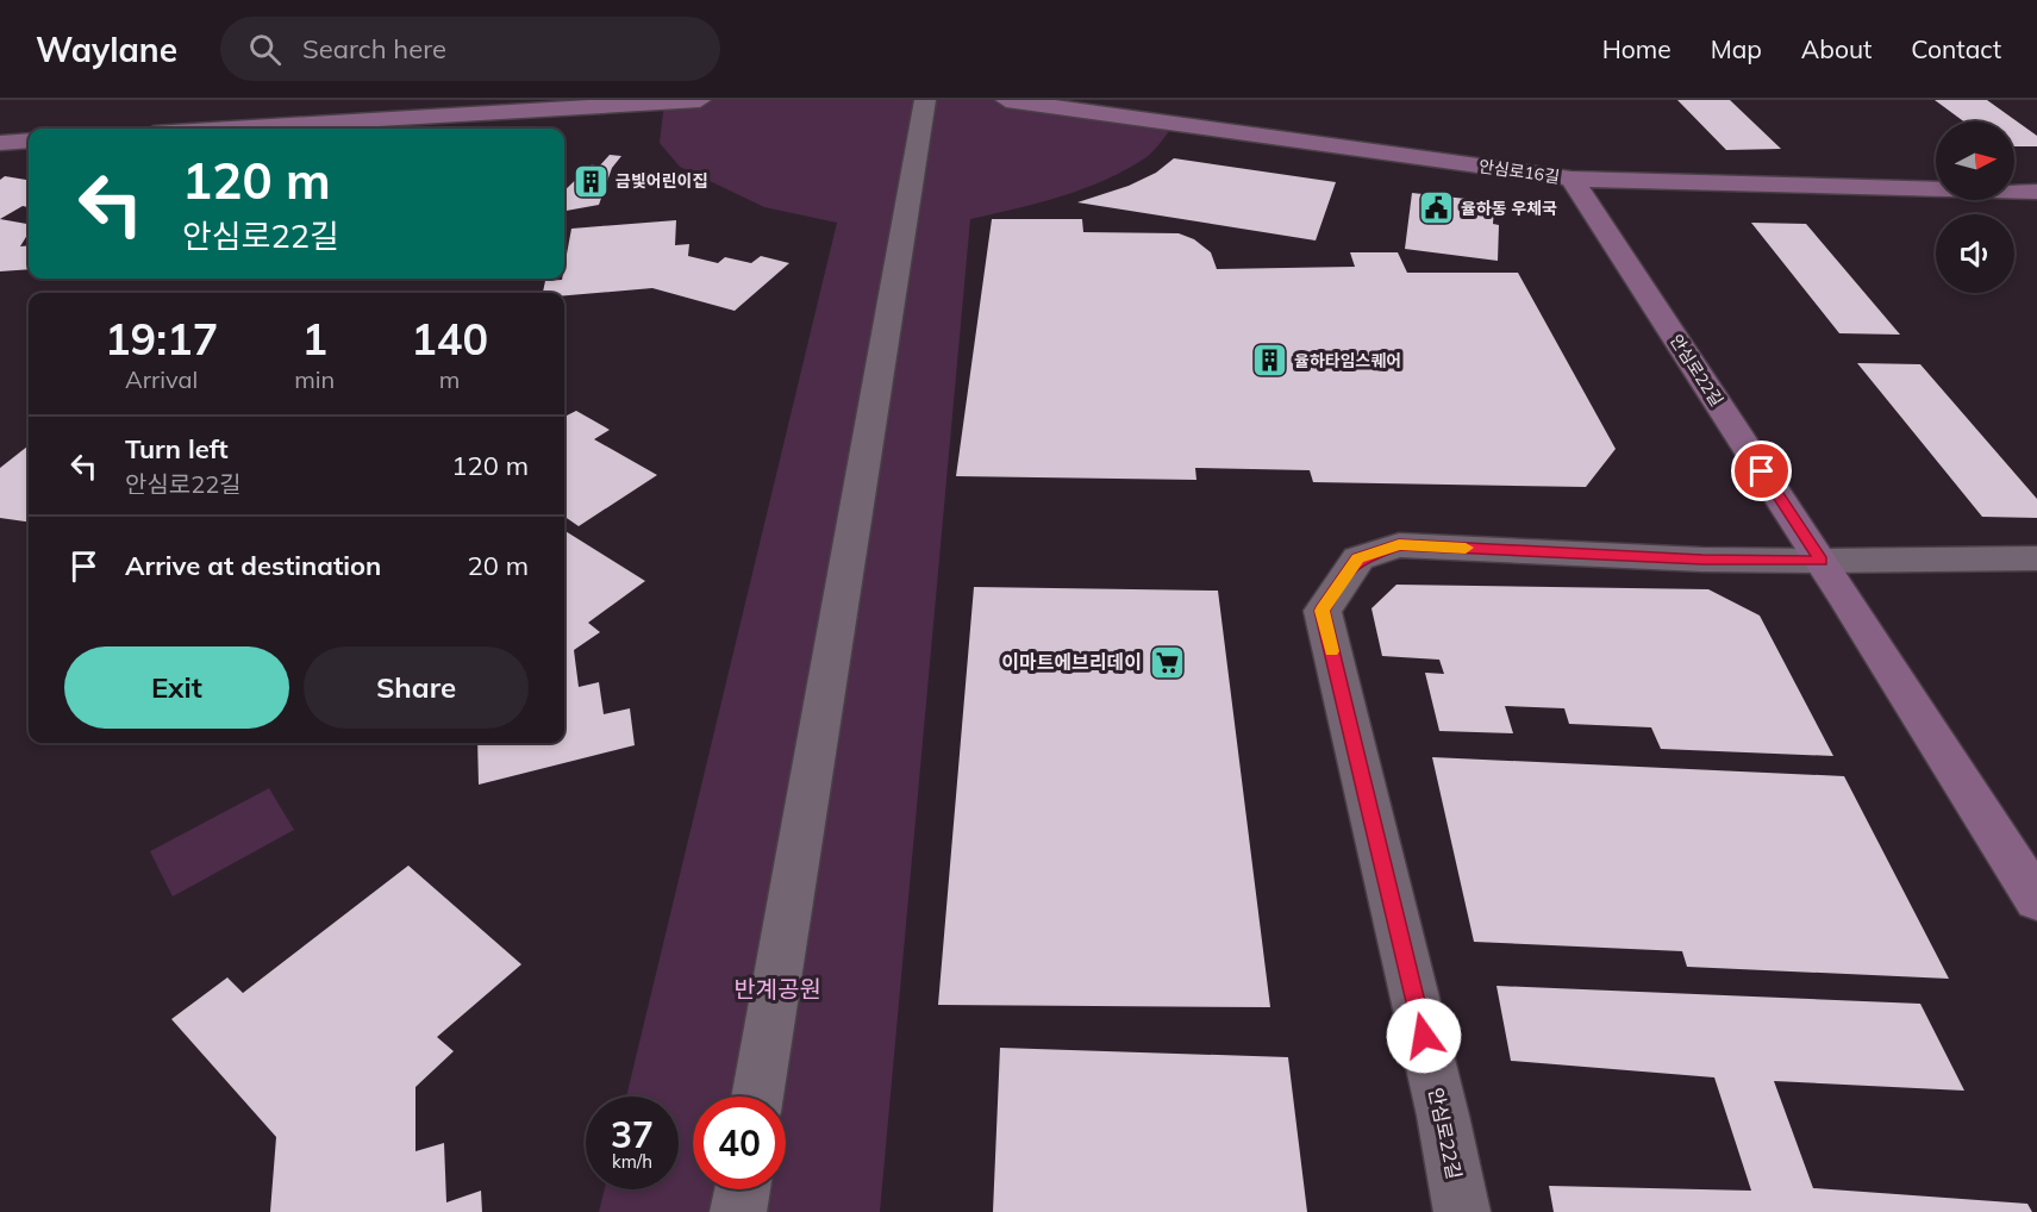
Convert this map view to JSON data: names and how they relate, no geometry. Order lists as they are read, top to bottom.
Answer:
{
  "streets": {
    "main road": ["안심로16길", "안심로22길"]
  },
  "crossings": [
    ["안심로16길", "안심로22길"]
  ],
  "parks": ["반계공원"],
  "places": {
    "building": ["금빛어린이집", "율하타임스퀘어"],
    "public building": ["율하동 우체국"],
    "supermarket": ["이마트에브리데이"]
  },
  "north": "right",
  "page": {
    "header": "Waylane",
    "search": "Search here",
    "nav": [
      "Home",
      "Map",
      "About",
      "Contact"
    ],
    "turn": ["120 m", "안심로22길"],
    "eta": [
      "19:17",
      "Arrival",
      "1",
      "min",
      "140",
      "m"
    ],
    "list": [
      {
        "name": "Turn left",
        "note": "안심로22길",
        "value": "120 m"
      },
      {
        "name": "Arrive at destination",
        "value": "20 m"
      }
    ],
    "buttons": ["Exit", "Share"],
    "speed": "37 km/h",
    "limit": "40"
  }
}
